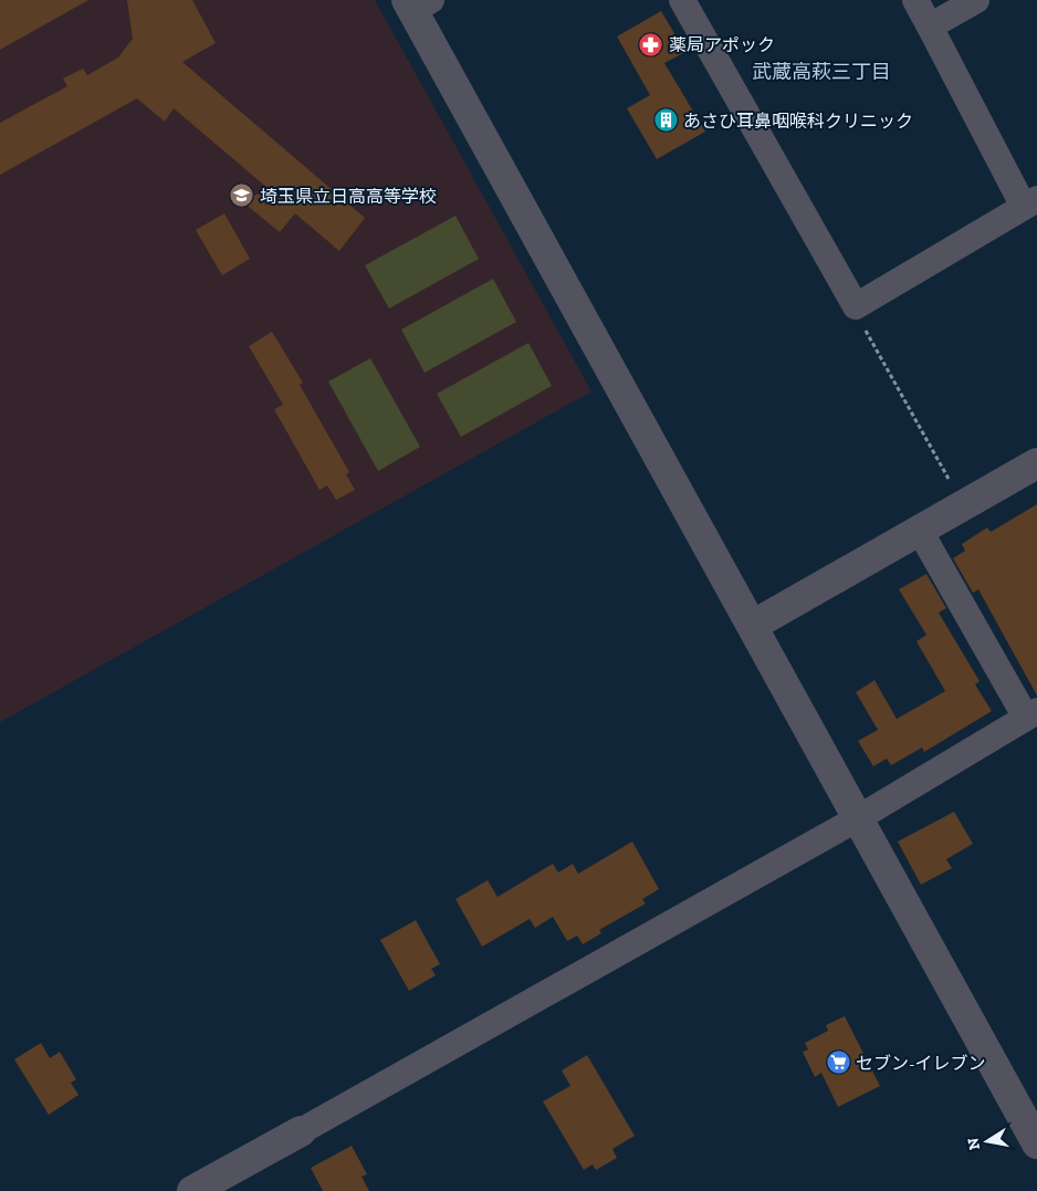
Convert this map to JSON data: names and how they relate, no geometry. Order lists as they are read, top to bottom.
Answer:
{
  "districts": ["武蔵高萩三丁目"],
  "places": {
    "pharmacy": ["薬局アポック"],
    "building": ["あさひ耳鼻咽喉科クリニック"],
    "school or university": ["埼玉県立日高高等学校"],
    "supermarket": ["セブン-イレブン"]
  },
  "north": "left"
}
